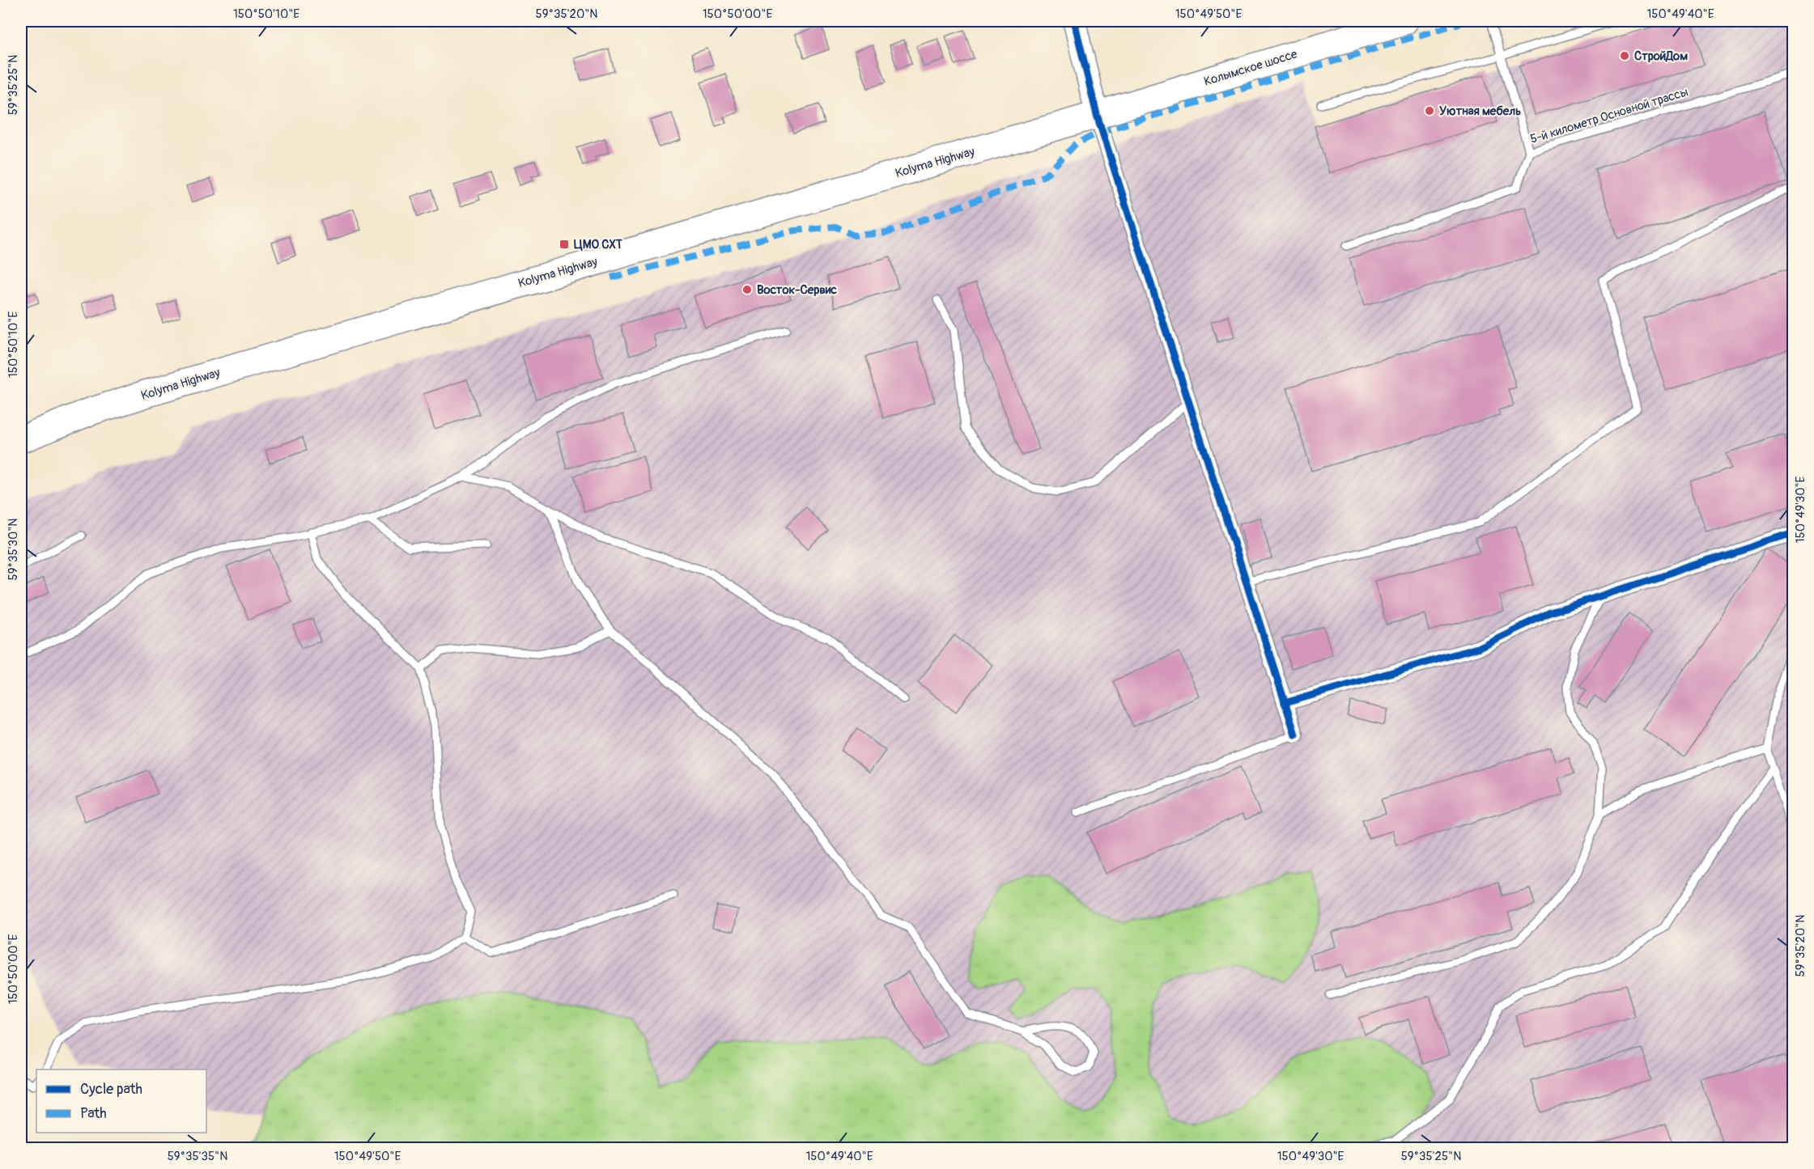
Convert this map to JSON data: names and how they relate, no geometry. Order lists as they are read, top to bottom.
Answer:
{
  "streets": {
    "highway": ["Колымское шоссе", "Kolyma Highway"],
    "lane": ["5-й километр Основной трассы"]
  },
  "crossings": [
    ["Колымское шоссе", "Kolyma Highway"]
  ],
  "places": {
    "other": ["СтройДом", "Уютная мебель", "Восток-Сервис"],
    "transit": ["ЦМО СХТ"]
  },
  "legend": ["Cycle path", "Path"],
  "coordinates": [
    "150°50'10\"E",
    "59°35'20\"N",
    "150°50'00\"E",
    "150°49'50\"E",
    "150°49'40\"E",
    "59°35'25\"N",
    "150°49'30\"E",
    "59°35'30\"N",
    "59°35'35\"N"
  ]
}
